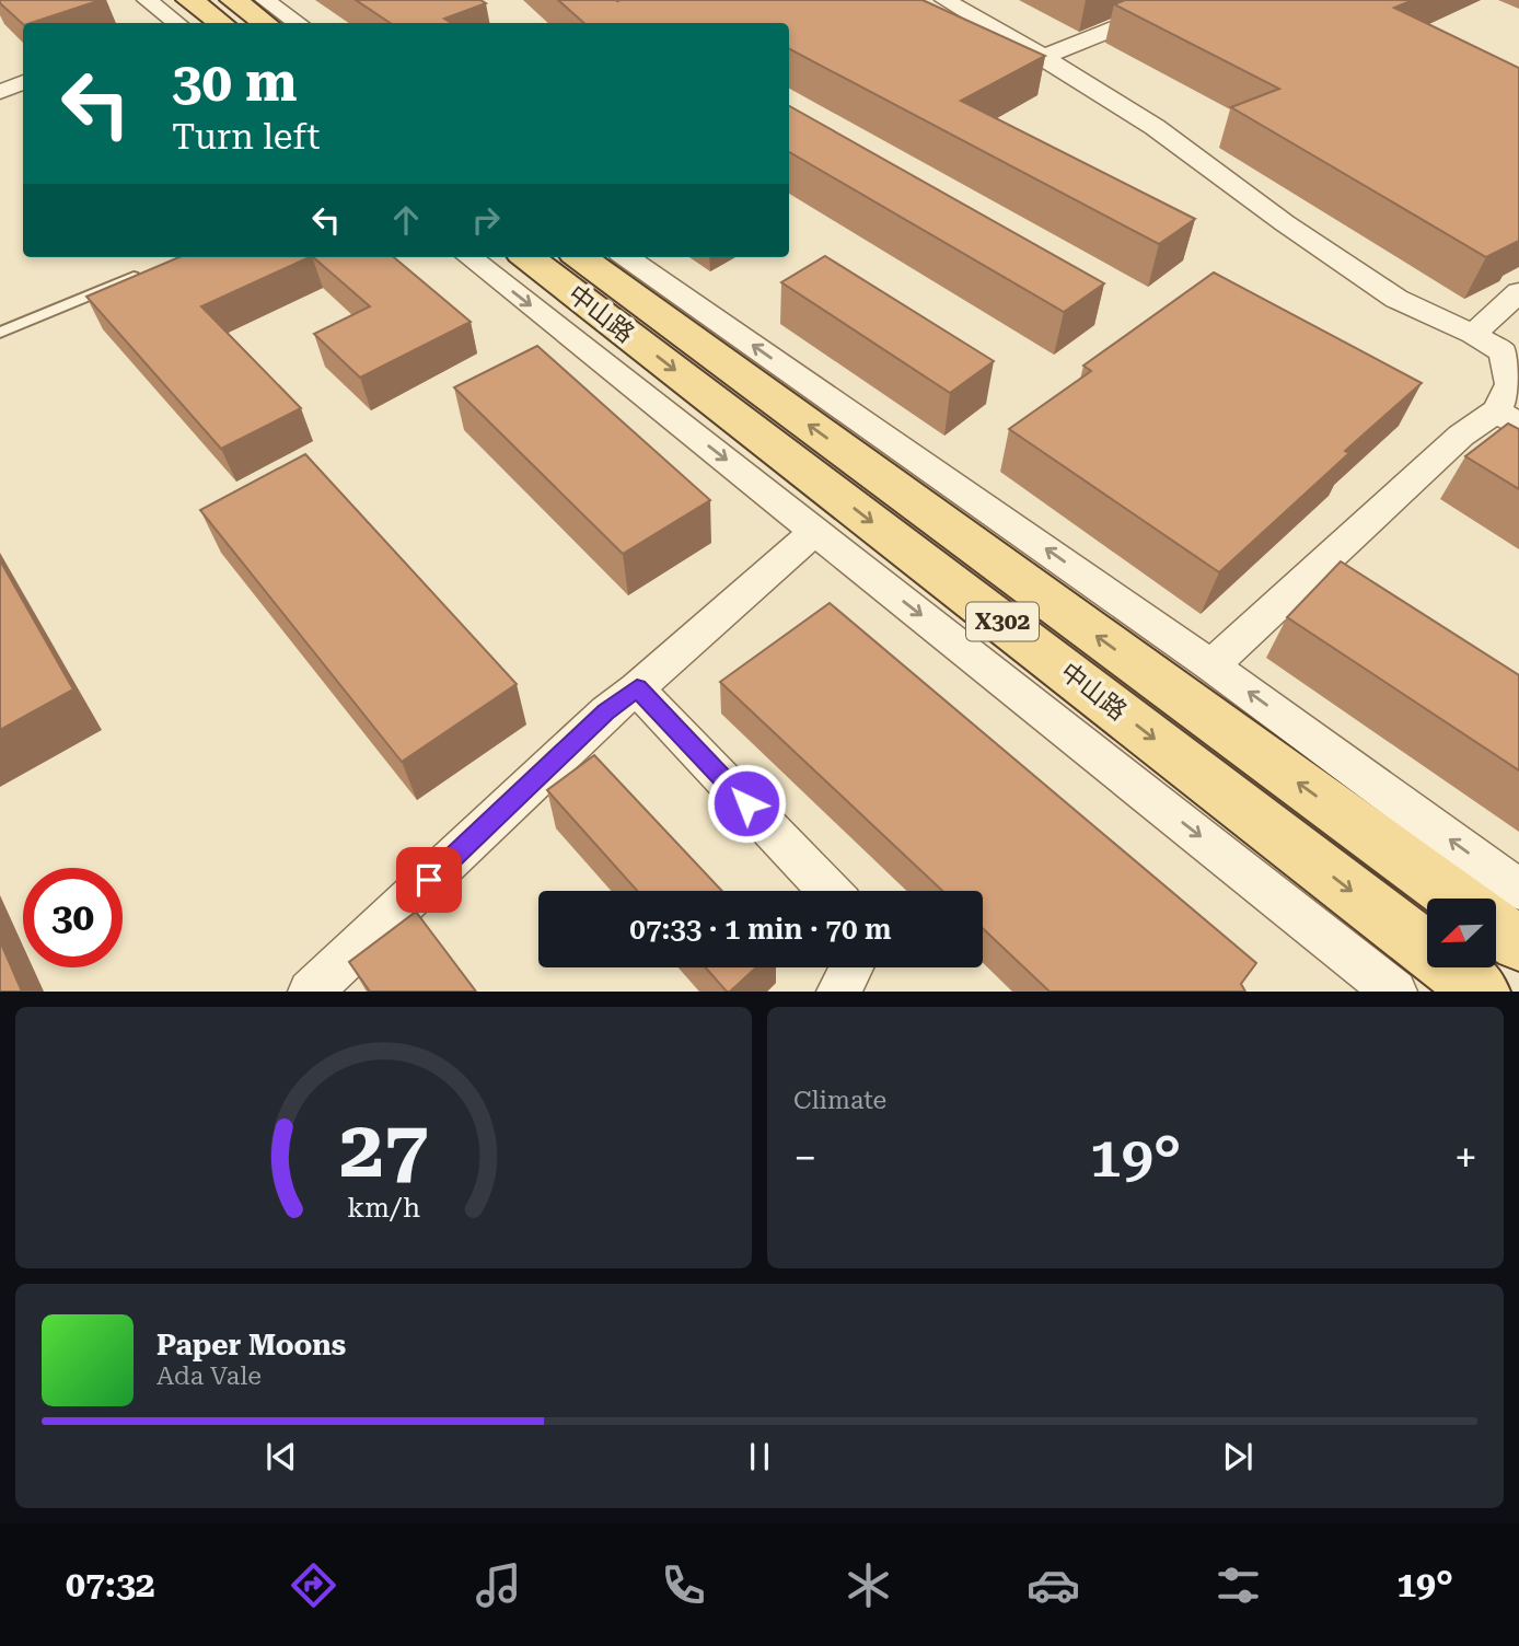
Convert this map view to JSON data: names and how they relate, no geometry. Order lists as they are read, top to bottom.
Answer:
{
  "streets": {
    "main road": ["中山路", "X302"]
  },
  "north": "bottom left",
  "page": {
    "turn": ["30 m", "Turn left"],
    "limit": "30",
    "trip": "07:33 · 1 min · 70 m",
    "tile": "Climate",
    "heat": ["−", "19°", "+"],
    "song": ["Paper Moons", "Ada Vale"],
    "tabs": ["07:32", "19°"],
    "gauge": ["27", "km/h"]
  }
}
